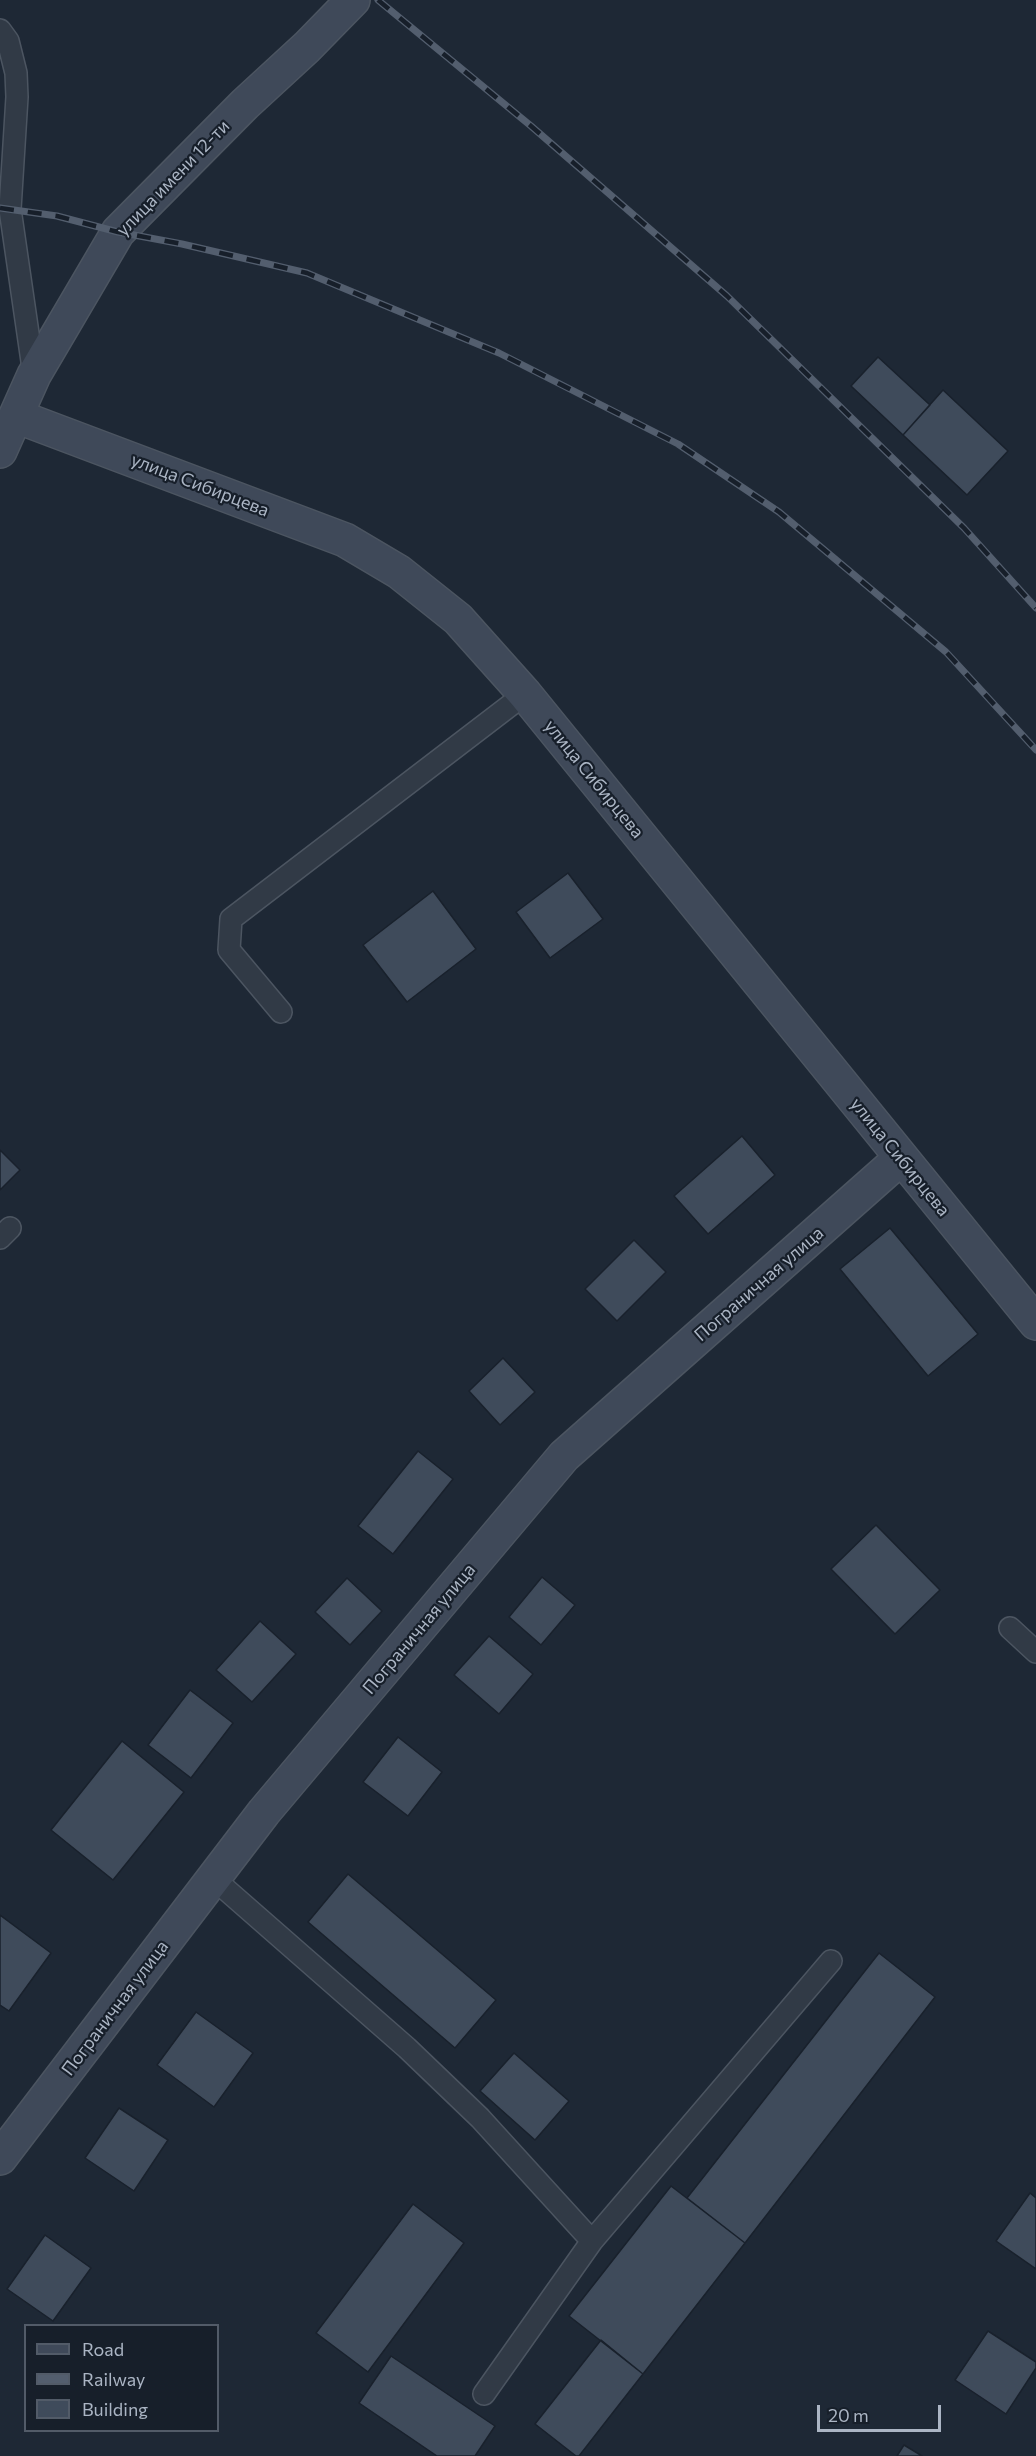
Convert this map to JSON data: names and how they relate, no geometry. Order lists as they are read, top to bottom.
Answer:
{
  "streets": {
    "street": ["улица имени 12-ти", "улица Сибирцева", "Пограничная улица"]
  },
  "crossings": [
    ["улица имени 12-ти", "улица Сибирцева"],
    ["улица Сибирцева", "Пограничная улица"]
  ],
  "legend": ["Road", "Railway", "Building"],
  "scale_bar": "20 m"
}
